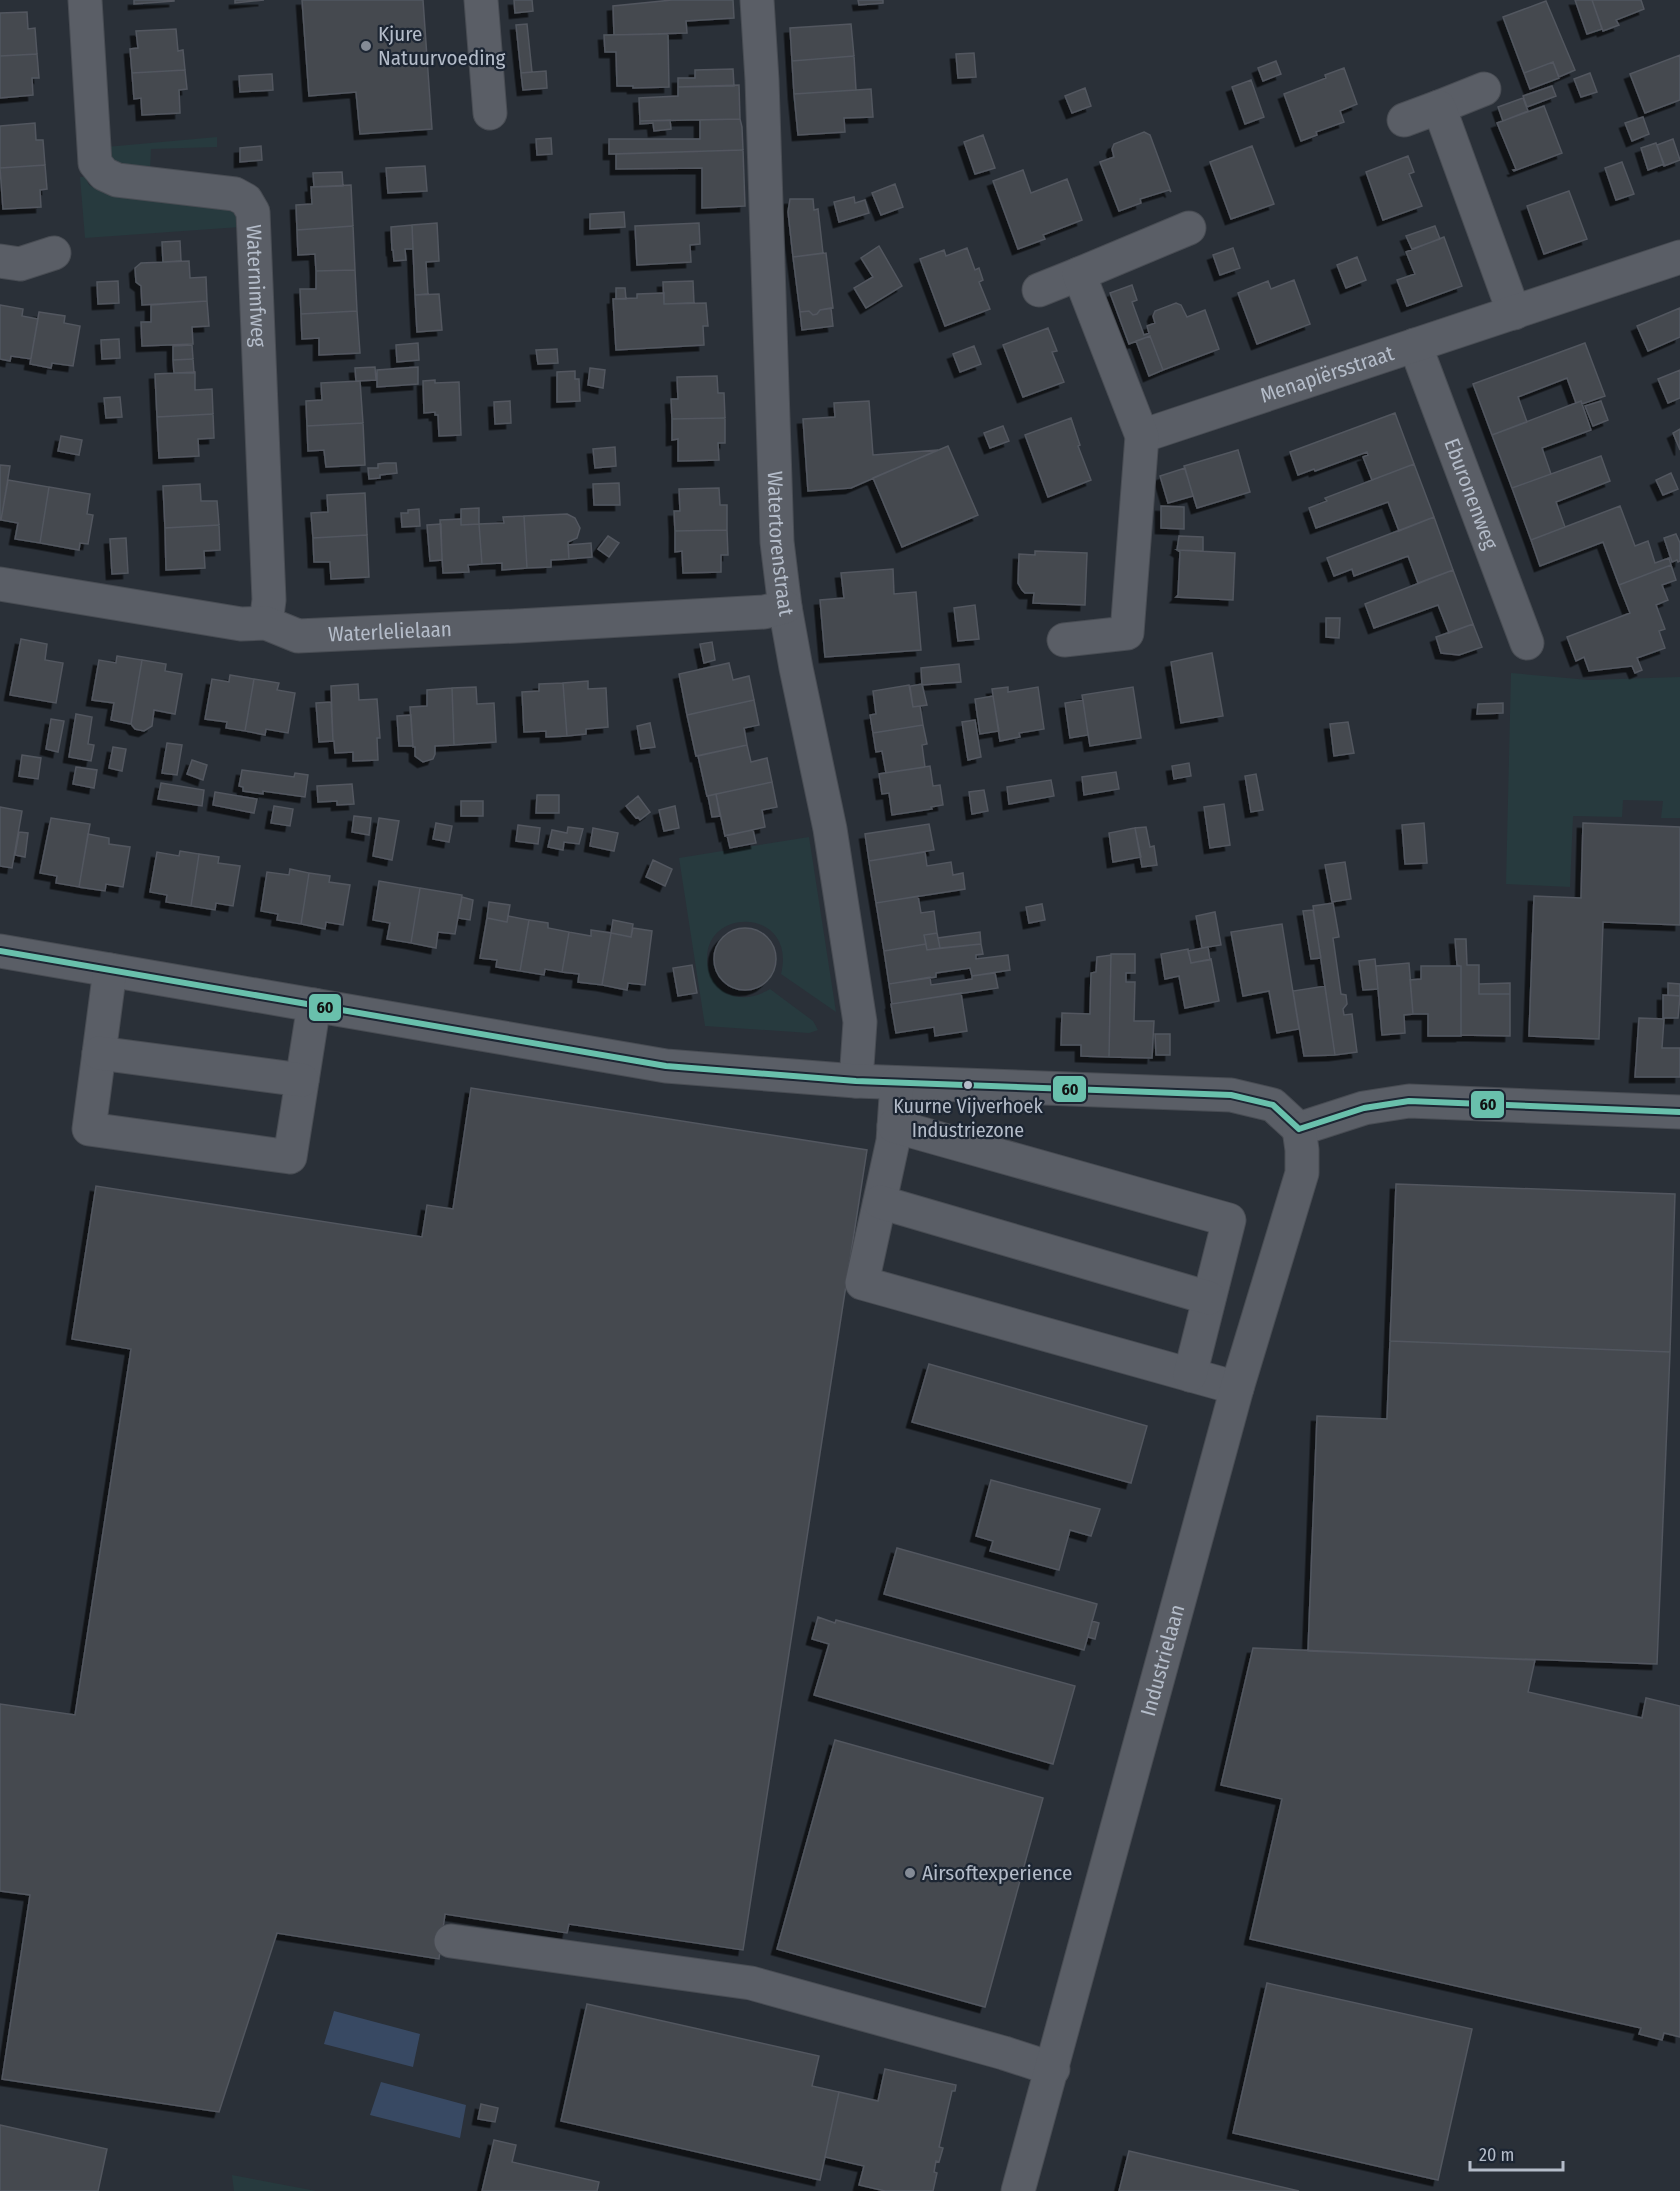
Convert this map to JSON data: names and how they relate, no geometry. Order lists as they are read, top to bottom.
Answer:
{
  "streets": {
    "street": [
      "Waternimfweg",
      "Menapiërsstraat",
      "Eburonenweg",
      "Watertorenstraat",
      "Waterlelielaan",
      "Industrielaan"
    ]
  },
  "crossings": [
    ["Waternimfweg", "Waterlelielaan"],
    ["Menapiërsstraat", "Eburonenweg"],
    ["Watertorenstraat", "Waterlelielaan"]
  ],
  "places": ["Kjure Natuurvoeding", "Kuurne Vijverhoek Industriezone", "Airsoftexperience"],
  "lines": ["transit line 60"],
  "scale_bar": "20 m"
}
